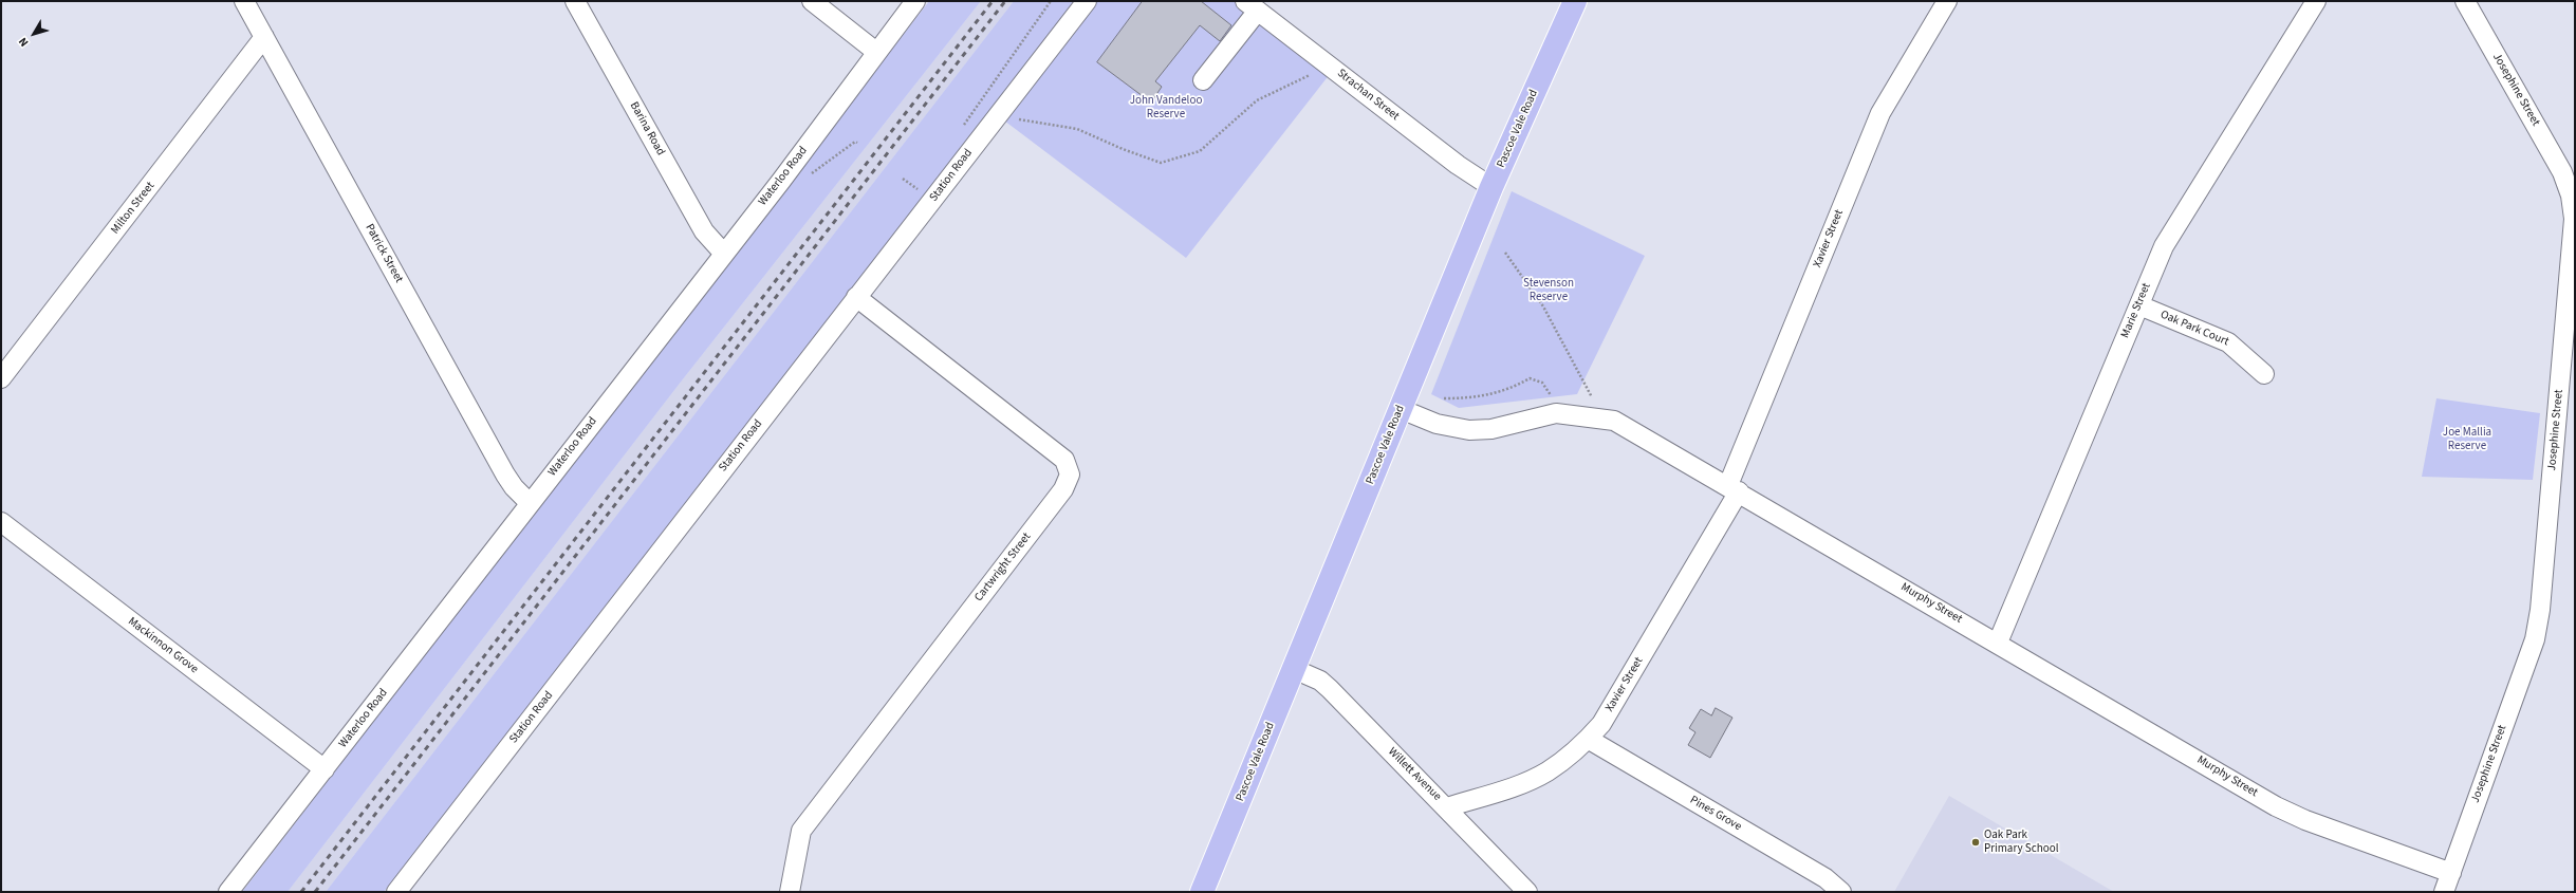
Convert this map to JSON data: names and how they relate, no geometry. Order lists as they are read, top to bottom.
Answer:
{
  "streets": {
    "main road": ["Pascoe Vale Road"],
    "street": [
      "Josephine Street",
      "Strachan Street",
      "Barina Road",
      "Station Road",
      "Waterloo Road",
      "Milton Street",
      "Xavier Street",
      "Patrick Street",
      "Marie Street",
      "Oak Park Court",
      "Cartwright Street",
      "Murphy Street",
      "Mackinnon Grove",
      "Willett Avenue",
      "Pines Grove"
    ]
  },
  "crossings": [
    ["Josephine Street", "Murphy Street"],
    ["Strachan Street", "Pascoe Vale Road"],
    ["Barina Road", "Waterloo Road"],
    ["Pascoe Vale Road", "Murphy Street"],
    ["Pascoe Vale Road", "Willett Avenue"],
    ["Station Road", "Cartwright Street"],
    ["Waterloo Road", "Patrick Street"],
    ["Waterloo Road", "Mackinnon Grove"],
    ["Milton Street", "Patrick Street"],
    ["Xavier Street", "Murphy Street"],
    ["Xavier Street", "Willett Avenue"],
    ["Xavier Street", "Pines Grove"],
    ["Marie Street", "Oak Park Court"],
    ["Marie Street", "Murphy Street"]
  ],
  "parks": ["John Vandeloo Reserve", "Stevenson Reserve", "Joe Mallia Reserve"],
  "places": ["Oak Park Primary School"],
  "north": "bottom left"
}
